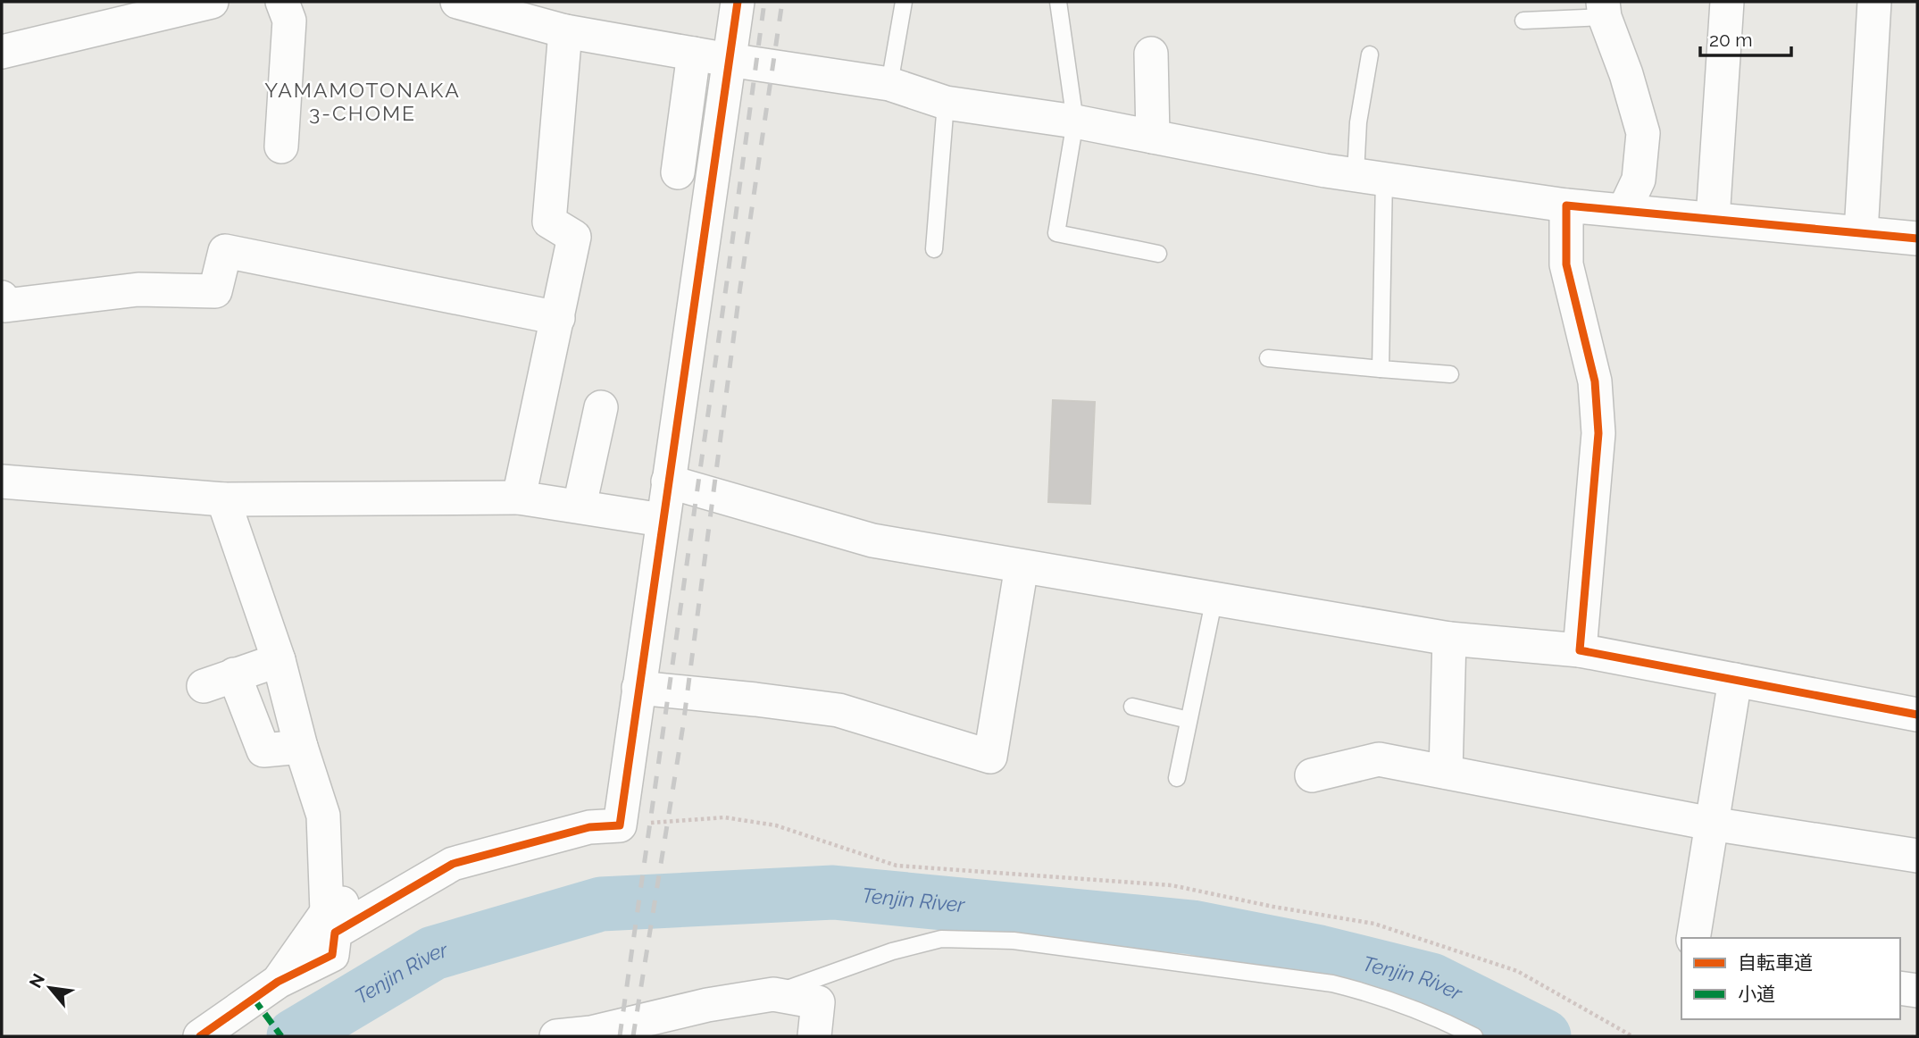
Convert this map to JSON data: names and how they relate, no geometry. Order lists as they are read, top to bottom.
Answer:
{
  "districts": ["YAMAMOTONAKA 3-CHOME"],
  "water": ["Tenjin River"],
  "legend": ["自転車道", "小道"],
  "scale_bar": "20 m",
  "north": "top left"
}
